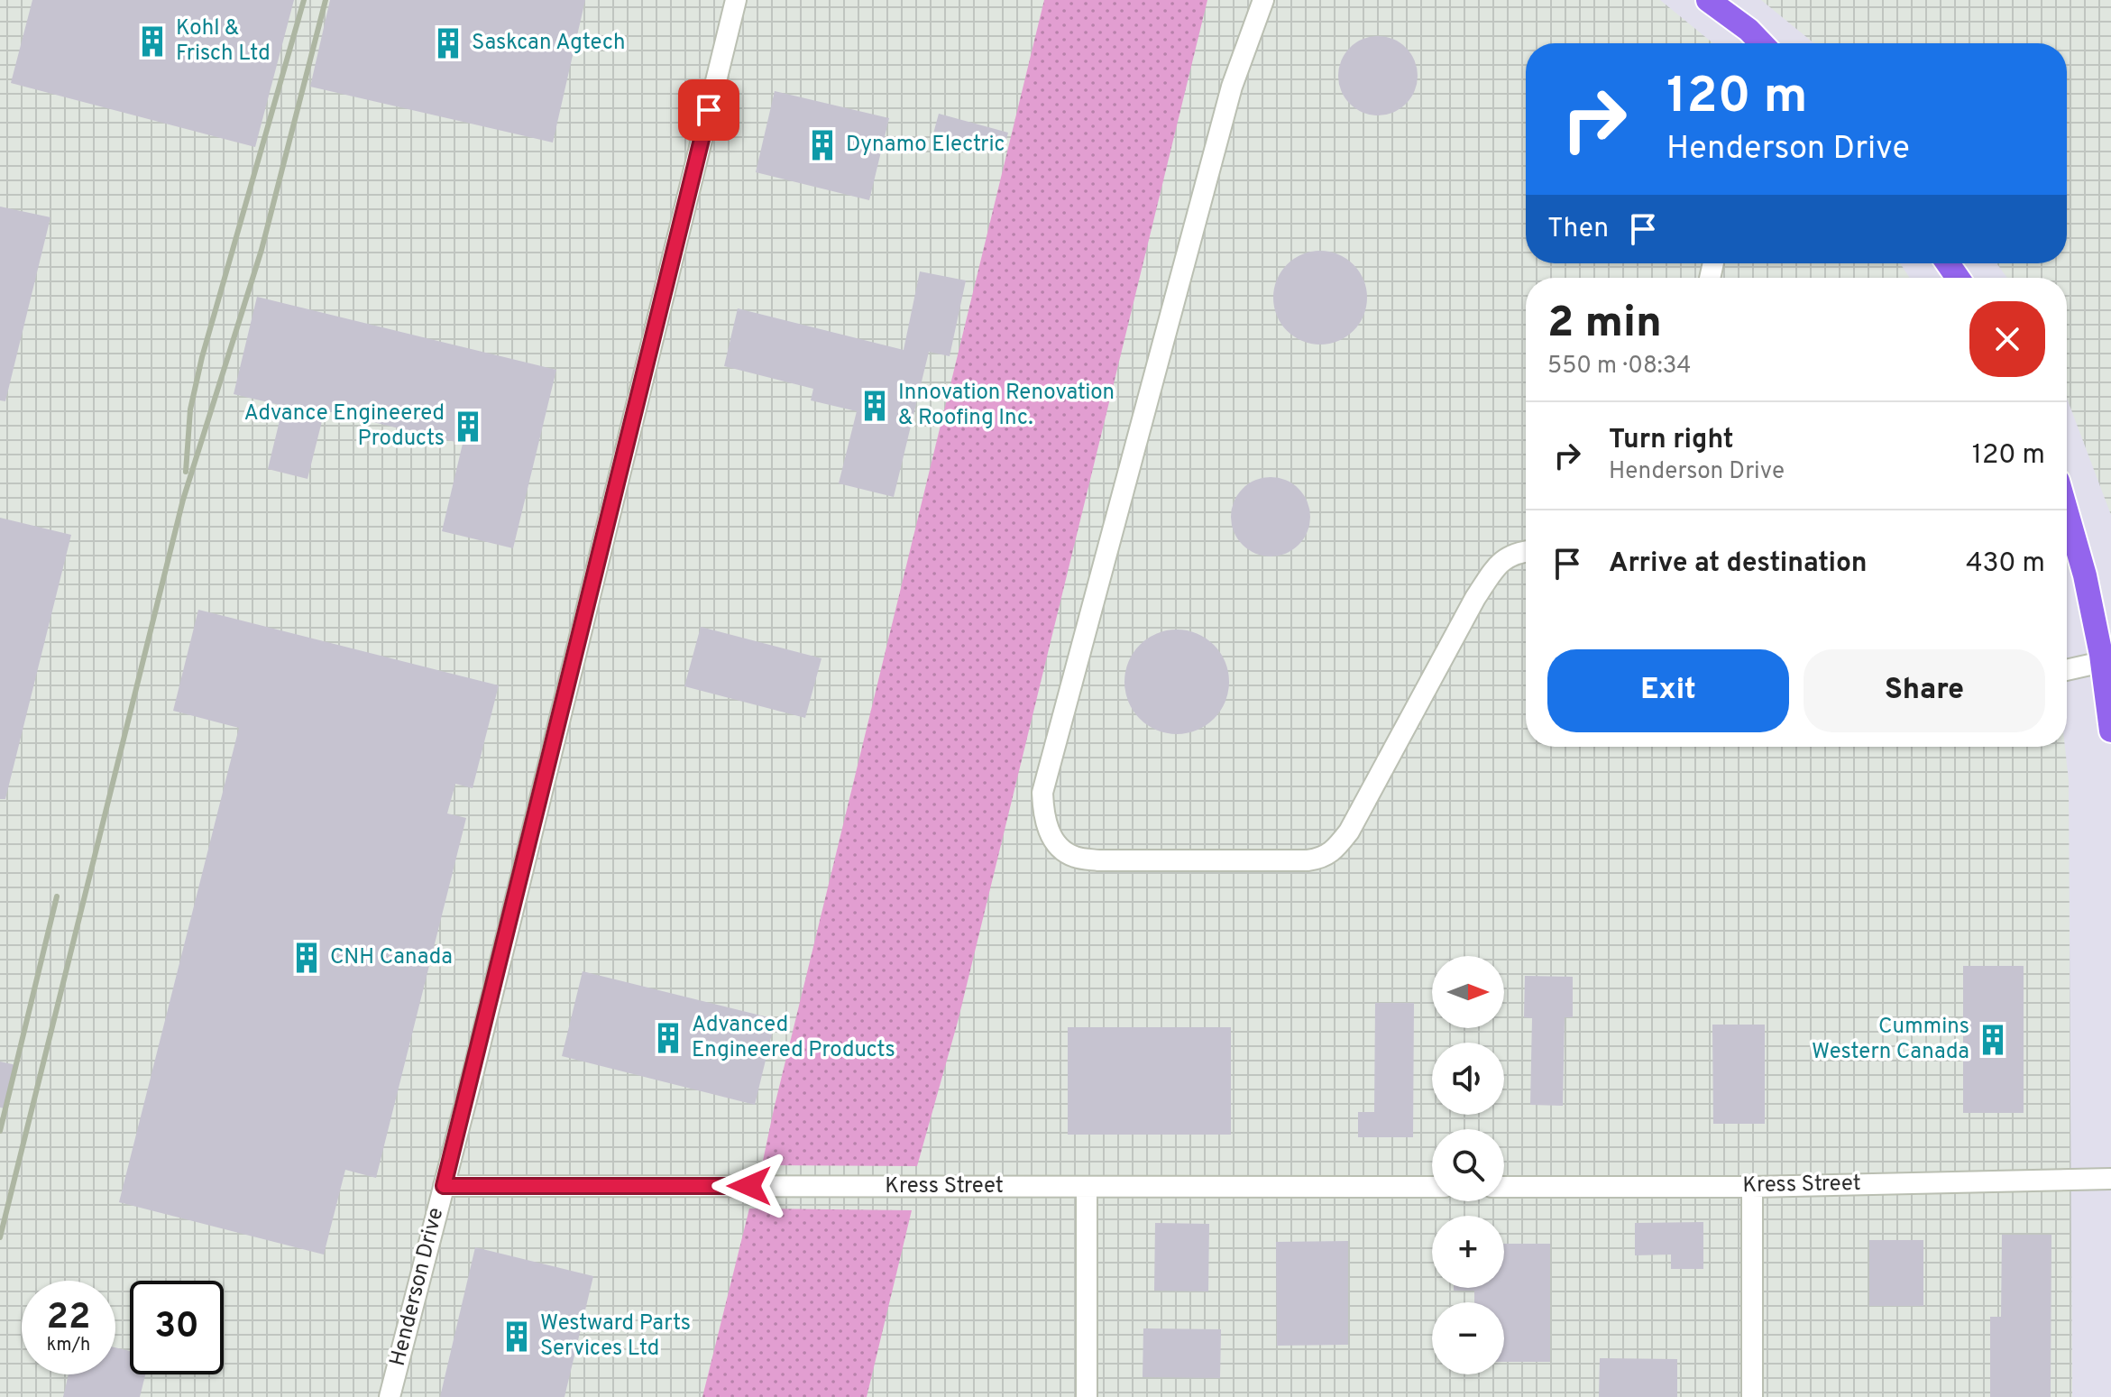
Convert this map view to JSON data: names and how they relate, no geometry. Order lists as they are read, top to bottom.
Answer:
{
  "streets": {
    "street": ["Kress Street", "Henderson Drive"]
  },
  "crossings": [
    ["Kress Street", "Henderson Drive"]
  ],
  "places": {
    "building": [
      "Kohl & Frisch Ltd",
      "Saskcan Agtech",
      "Dynamo Electric",
      "Innovation Renovation & Roofing Inc.",
      "Advance Engineered Products",
      "CNH Canada",
      "Advanced Engineered Products",
      "Cummins Western Canada",
      "Westward Parts Services Ltd"
    ]
  },
  "north": "right",
  "page": {
    "turn": ["120 m", "Henderson Drive"],
    "then": "Then",
    "heading": ["2 min", "550 m · 08:34"],
    "list": [
      {
        "name": "Turn right",
        "note": "Henderson Drive",
        "value": "120 m"
      },
      {
        "name": "Arrive at destination",
        "value": "430 m"
      }
    ],
    "buttons": ["Exit", "Share"],
    "map_buttons": ["+", "−"],
    "speed": "22 km/h",
    "limit": "30"
  }
}
